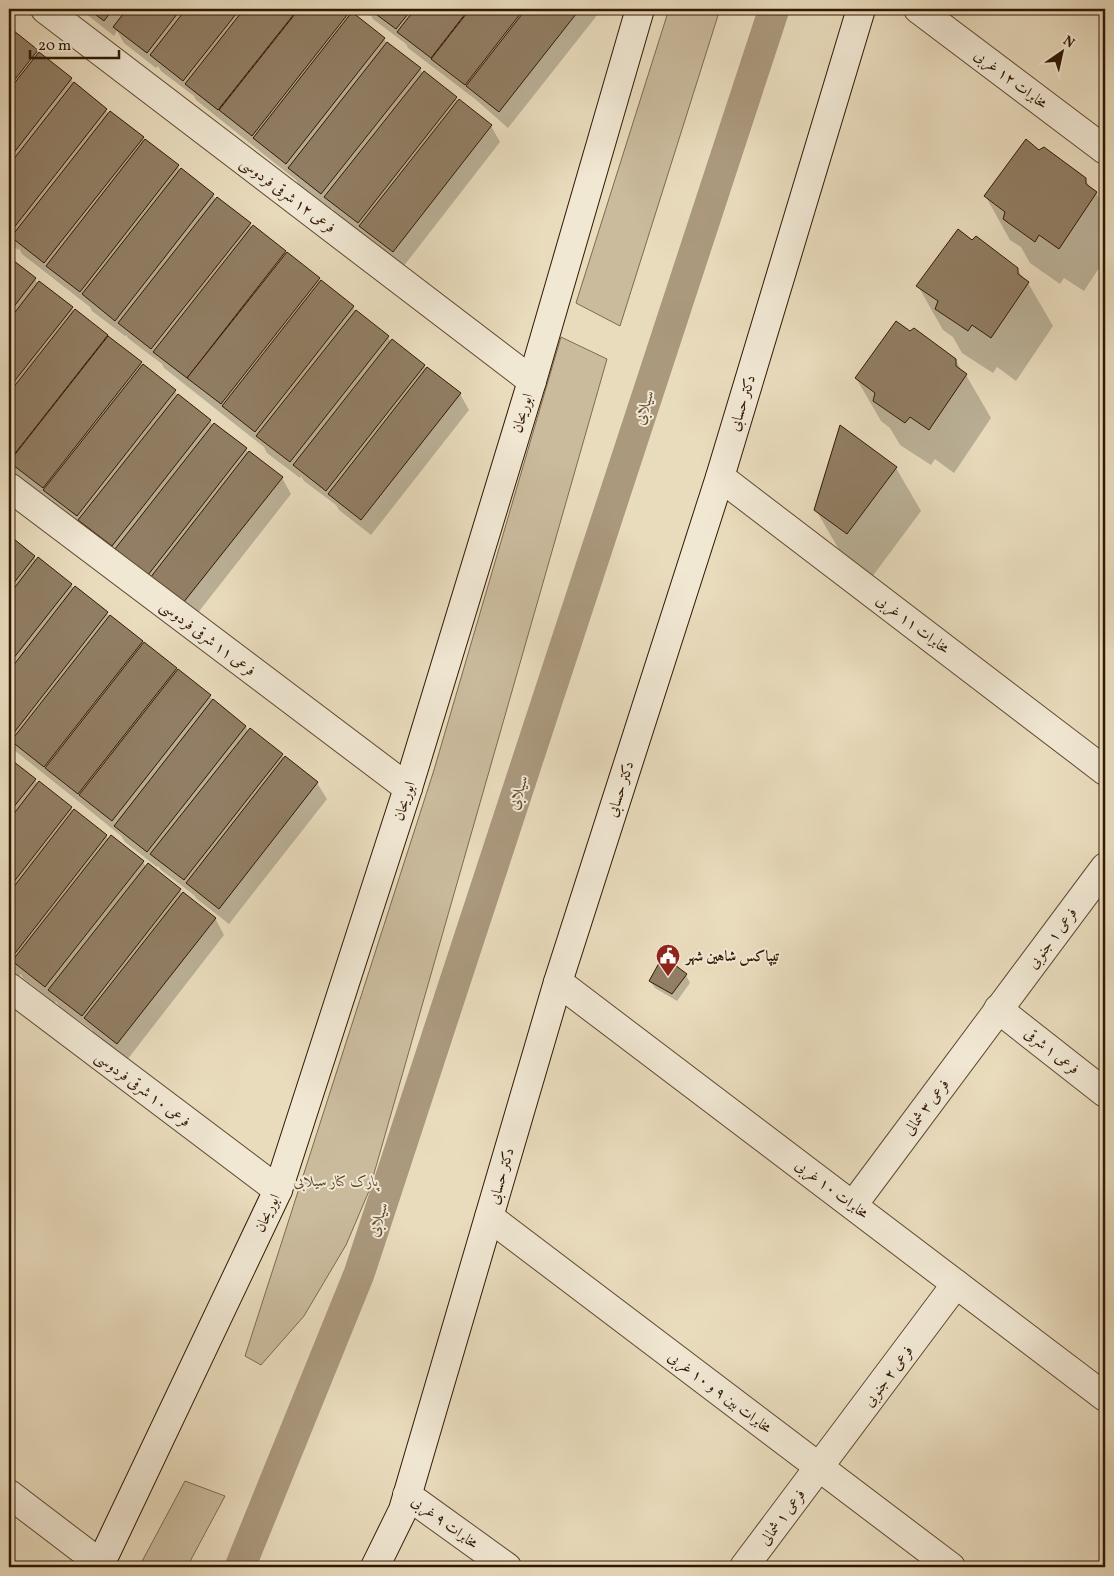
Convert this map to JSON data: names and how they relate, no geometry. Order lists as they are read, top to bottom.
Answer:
{
  "streets": {
    "street": [
      "مخابرات ۱۲ غربی",
      "فرعی ۱۲ شرقی فردوسی",
      "دکتر حسابی",
      "ابوریحان",
      "مخابرات ۱۱ غربی",
      "فرعی ۱۱ شرقی فردوسی",
      "فرعی ۱ جنوبی",
      "فرعی ۱ شرقی",
      "فرعی ۱۰ شرقی فردوسی",
      "فرعی ۳ شمالی",
      "مخابرات ۱۰ غربی",
      "فرعی ۲ جنوبی",
      "مخابرات بین ۹ و ۱۰ غربی",
      "فرعی ۱ شمالی",
      "مخابرات ۹ غربی"
    ]
  },
  "crossings": [
    ["فرعی ۱۲ شرقی فردوسی", "ابوریحان"],
    ["دکتر حسابی", "مخابرات ۱۱ غربی"],
    ["دکتر حسابی", "مخابرات ۱۰ غربی"],
    ["دکتر حسابی", "مخابرات بین ۹ و ۱۰ غربی"],
    ["دکتر حسابی", "مخابرات ۹ غربی"],
    ["ابوریحان", "فرعی ۱۱ شرقی فردوسی"],
    ["ابوریحان", "فرعی ۱۰ شرقی فردوسی"],
    ["فرعی ۱ جنوبی", "فرعی ۱ شرقی"],
    ["فرعی ۱ جنوبی", "فرعی ۳ شمالی"],
    ["فرعی ۱ شرقی", "فرعی ۳ شمالی"],
    ["فرعی ۳ شمالی", "مخابرات ۱۰ غربی"],
    ["مخابرات ۱۰ غربی", "فرعی ۲ جنوبی"],
    ["فرعی ۲ جنوبی", "مخابرات بین ۹ و ۱۰ غربی"],
    ["فرعی ۲ جنوبی", "فرعی ۱ شمالی"],
    ["مخابرات بین ۹ و ۱۰ غربی", "فرعی ۱ شمالی"]
  ],
  "water": ["سیلابی"],
  "parks": ["پارک کنار سیلابی"],
  "places": {
    "public building": ["تیپاکس شاهین شهر"]
  },
  "scale_bar": "20 m",
  "north": "top right"
}
